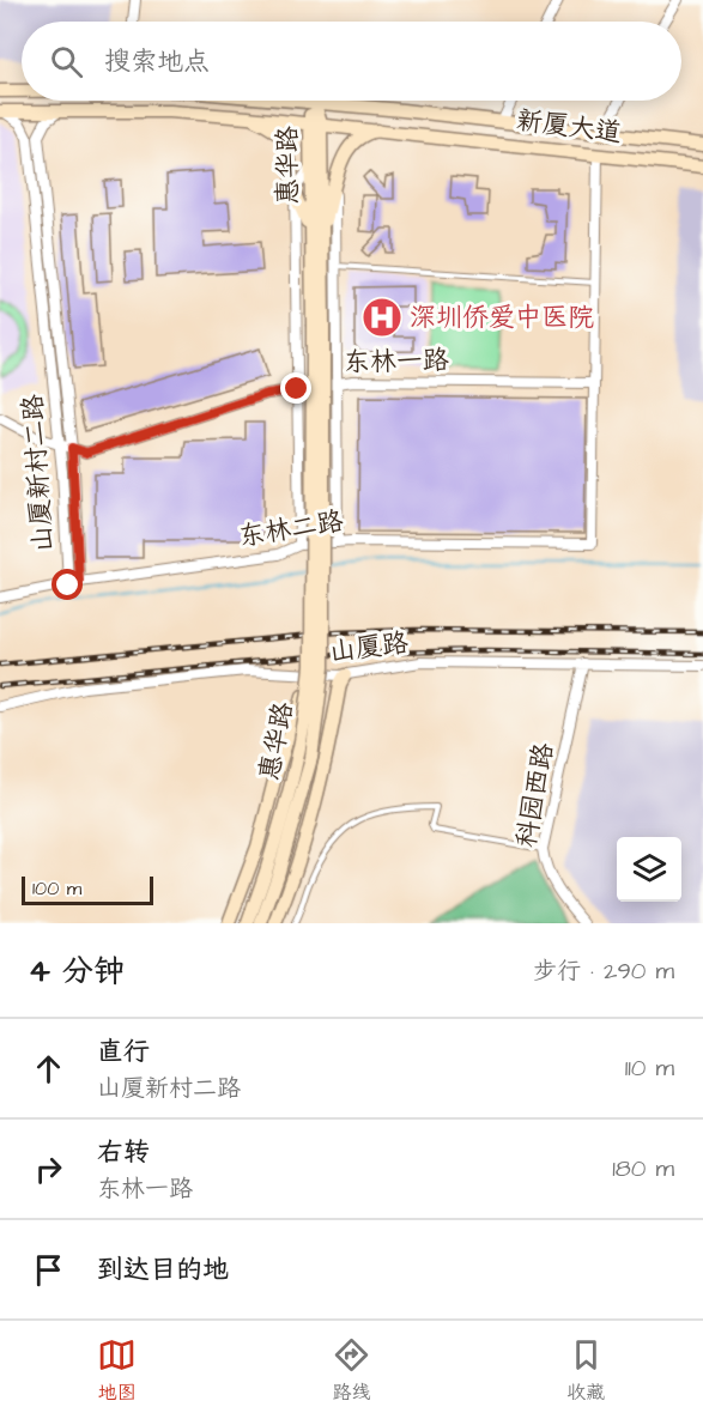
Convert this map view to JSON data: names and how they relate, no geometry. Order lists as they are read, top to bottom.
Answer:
{
  "streets": {
    "main road": ["新厦大道", "惠华路"],
    "street": [
      "东林一路",
      "山厦新村二路",
      "东林二路",
      "山厦路",
      "科园西路"
    ]
  },
  "crossings": [
    ["新厦大道", "惠华路"],
    ["新厦大道", "山厦新村二路"],
    ["东林一路", "山厦新村二路"],
    ["东林一路", "东林二路"],
    ["山厦新村二路", "东林二路"],
    ["山厦路", "科园西路"]
  ],
  "places": {
    "hospital": ["深圳侨爱中医院"]
  },
  "scale_bar": "100 m",
  "page": {
    "search": "搜索地点",
    "scale": "100 m",
    "heading": ["4 分钟", "步行 · 290 m"],
    "list": [
      ["直行", "山厦新村二路", "110 m"],
      ["右转", "东林一路", "180 m"],
      "到达目的地"
    ],
    "nav": ["地图", "路线", "收藏"]
  }
}
